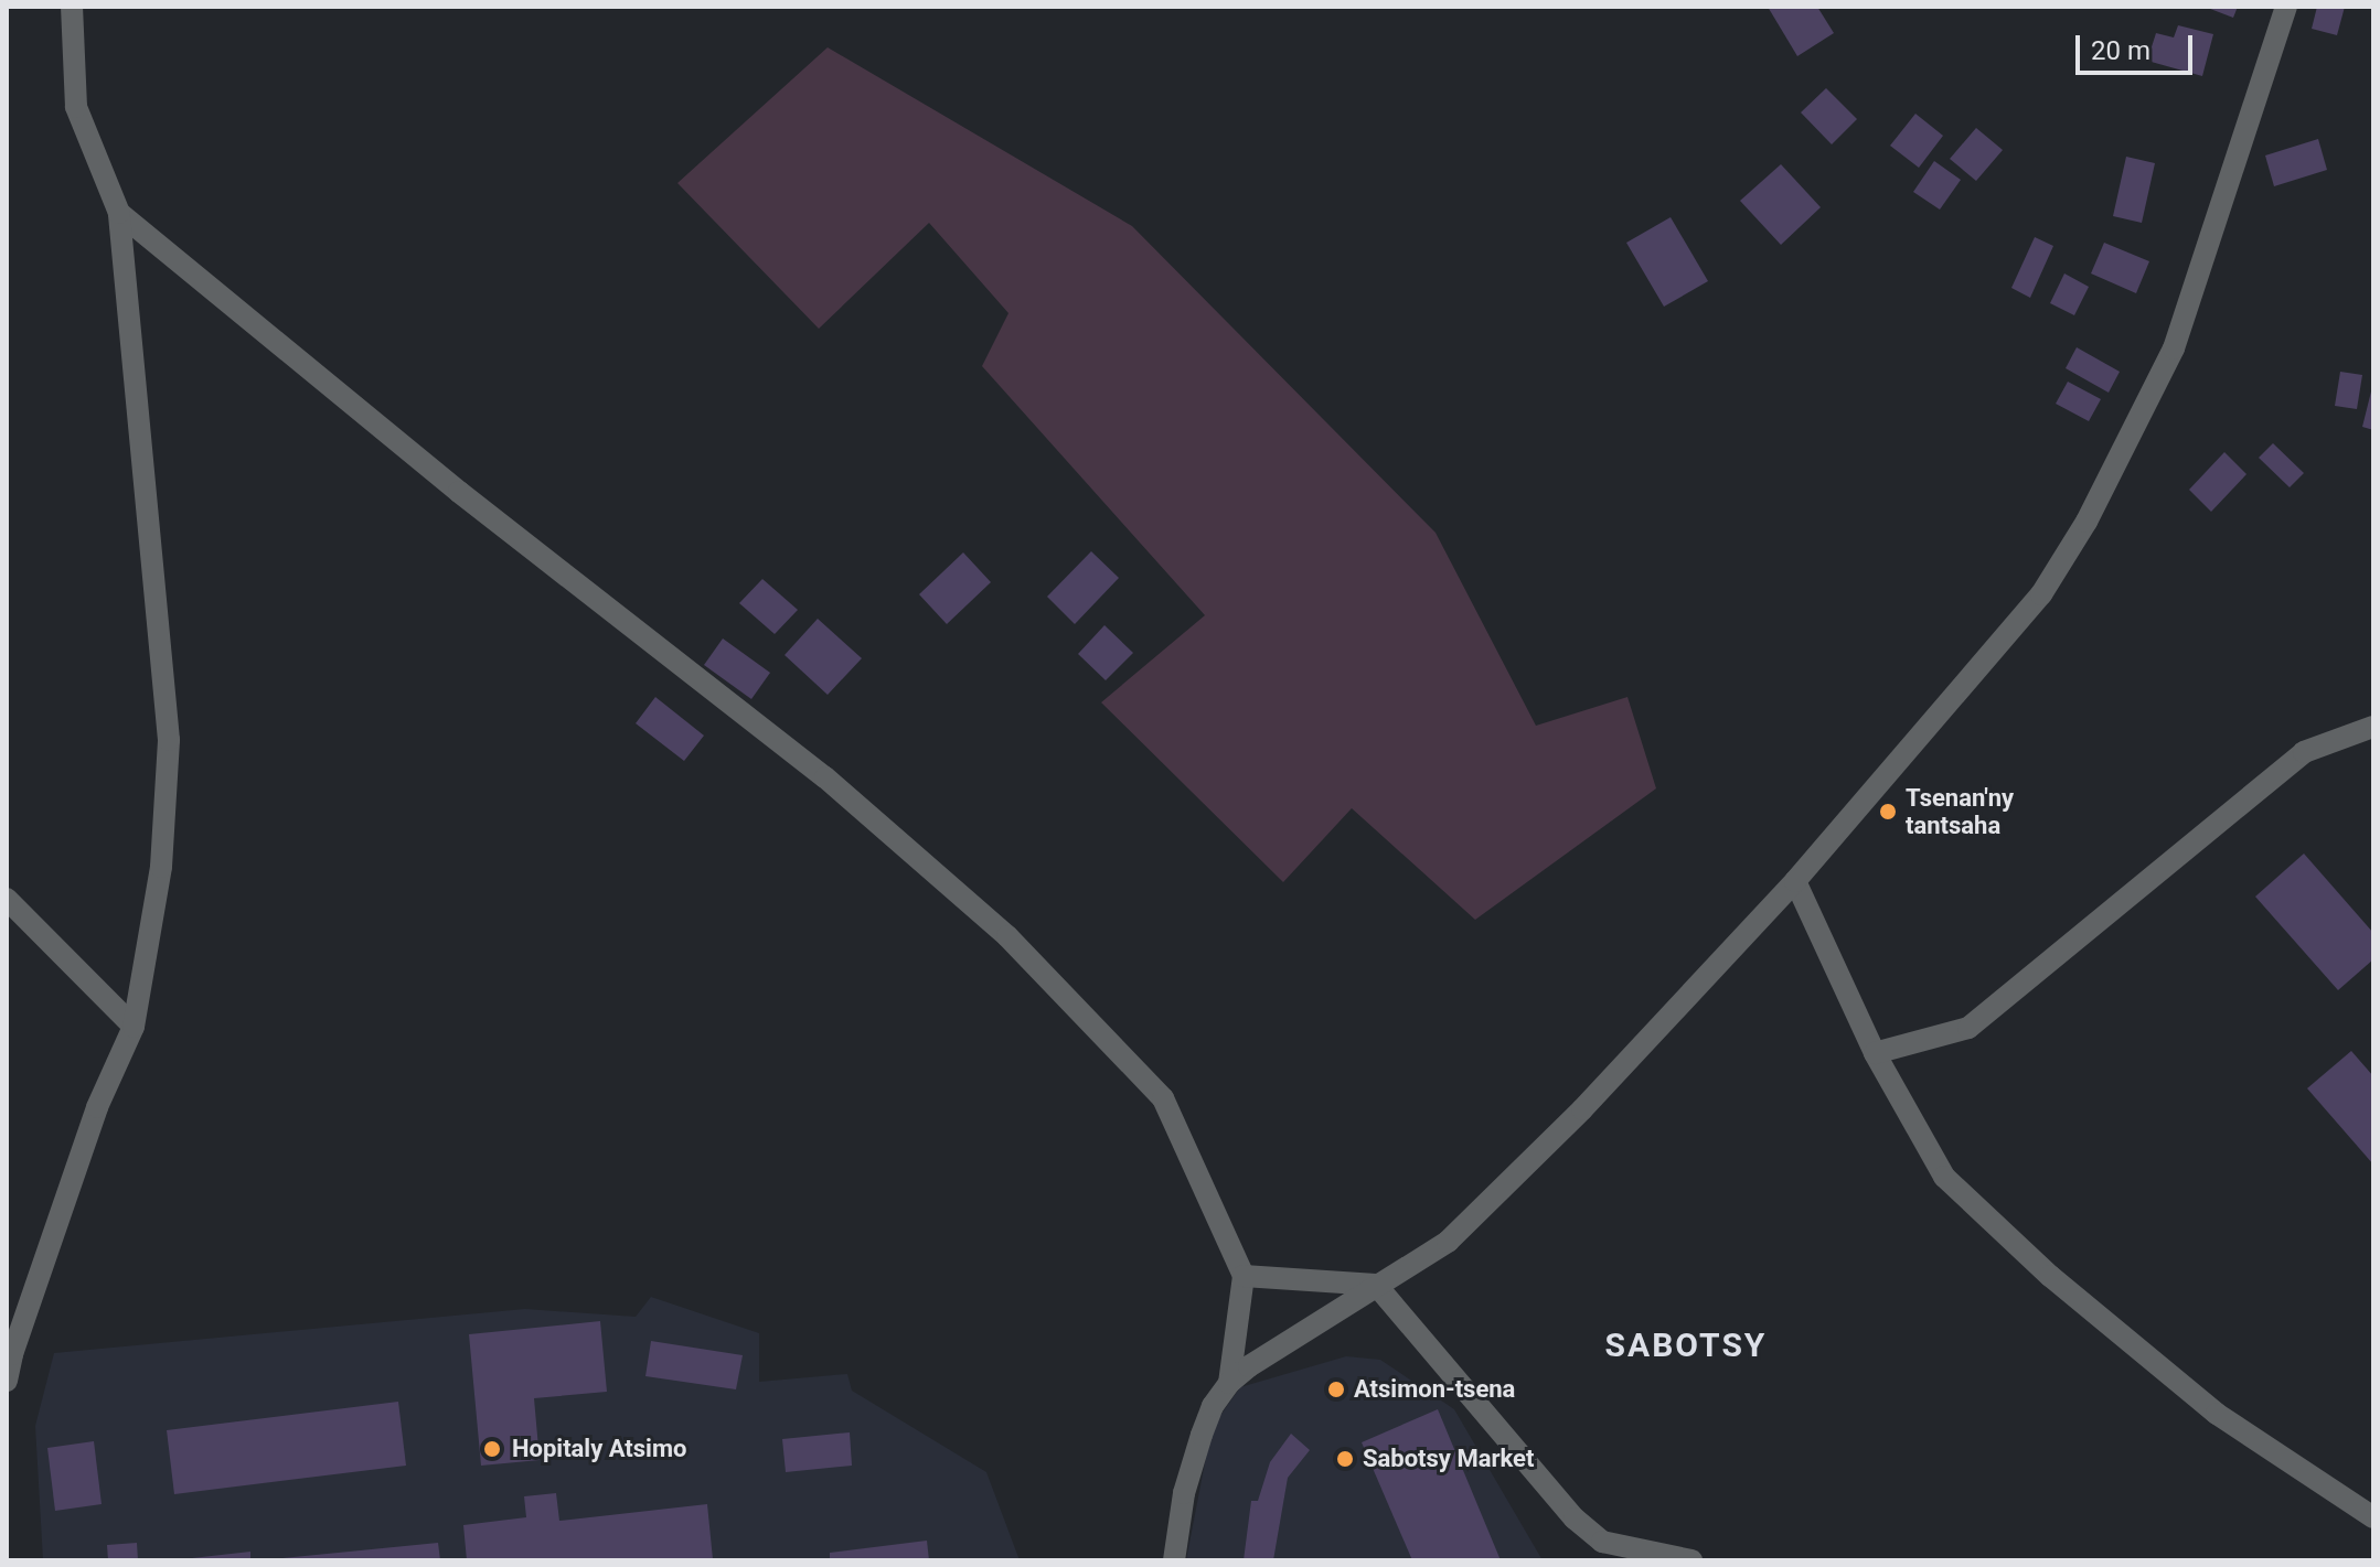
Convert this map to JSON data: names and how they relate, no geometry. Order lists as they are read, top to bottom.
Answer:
{
  "districts": ["SABOTSY"],
  "places": [
    "Tsenan'ny tantsaha",
    "Atsimon-tsena",
    "Hopitaly Atsimo",
    "Sabotsy Market"
  ],
  "scale_bar": "20 m"
}
